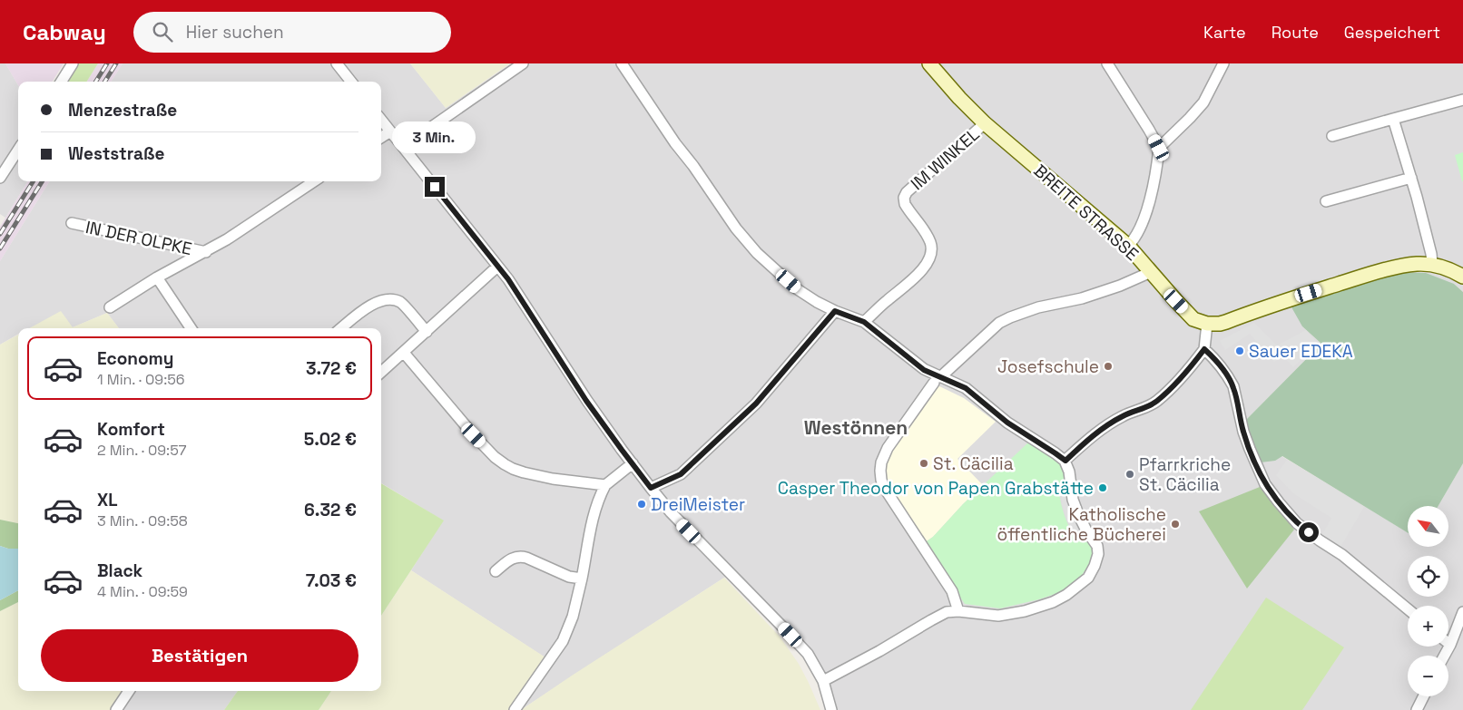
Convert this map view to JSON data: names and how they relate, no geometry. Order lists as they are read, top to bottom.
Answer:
{
  "streets": {
    "street": ["IM WINKEL", "BREITE STRASSE", "IN DER OLPKE"]
  },
  "crossings": [
    ["IM WINKEL", "BREITE STRASSE"]
  ],
  "districts": ["Westönnen"],
  "places": [
    "Sauer EDEKA",
    "Josefschule",
    "St. Cäcilia",
    "Pfarrkriche St. Cäcilia",
    "Casper Theodor von Papen Grabstätte",
    "DreiMeister",
    "Katholische öffentliche Bücherei"
  ],
  "north": "top left",
  "page": {
    "header": "Cabway",
    "search": "Hier suchen",
    "nav": ["Karte", "Route", "Gespeichert"],
    "banner": ["Menzestraße", "Weststraße"],
    "bubble": "3 Min.",
    "list": [
      {
        "name": "Economy",
        "note": "1 Min. · 09:56",
        "value": "3.72 €"
      },
      {
        "name": "Komfort",
        "note": "2 Min. · 09:57",
        "value": "5.02 €"
      },
      {
        "name": "XL",
        "note": "3 Min. · 09:58",
        "value": "6.32 €"
      },
      {
        "name": "Black",
        "note": "4 Min. · 09:59",
        "value": "7.03 €"
      }
    ],
    "map_buttons": ["+", "−"],
    "buttons": "Bestätigen"
  }
}
